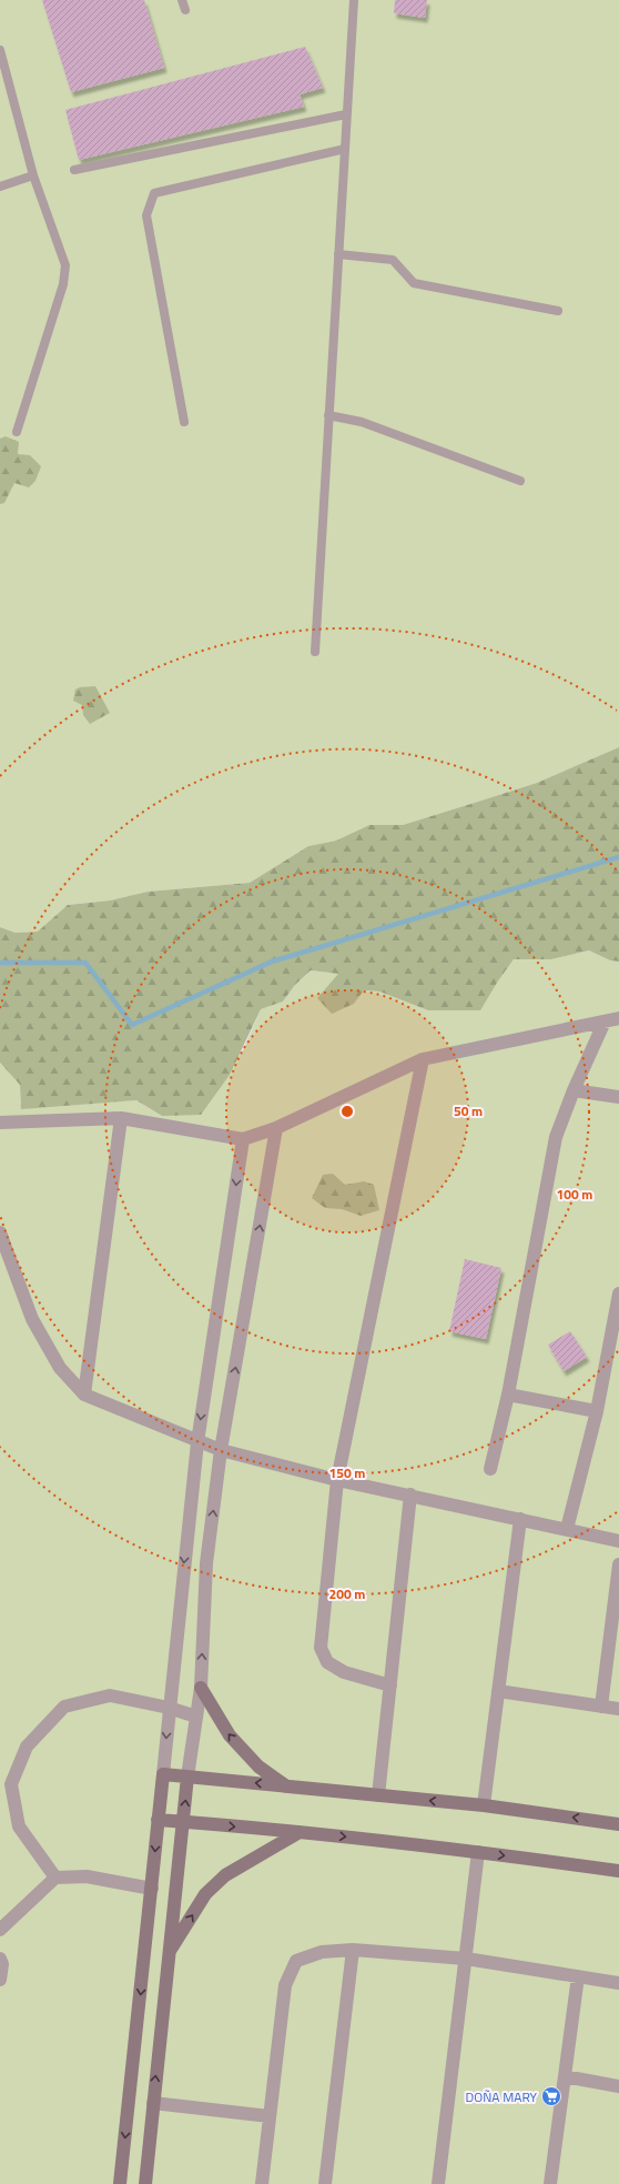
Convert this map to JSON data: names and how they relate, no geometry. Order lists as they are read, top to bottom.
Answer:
{
  "places": {
    "supermarket": ["DOÑA MARY"]
  },
  "rings": [
    "50 m",
    "100 m",
    "150 m",
    "200 m"
  ]
}
